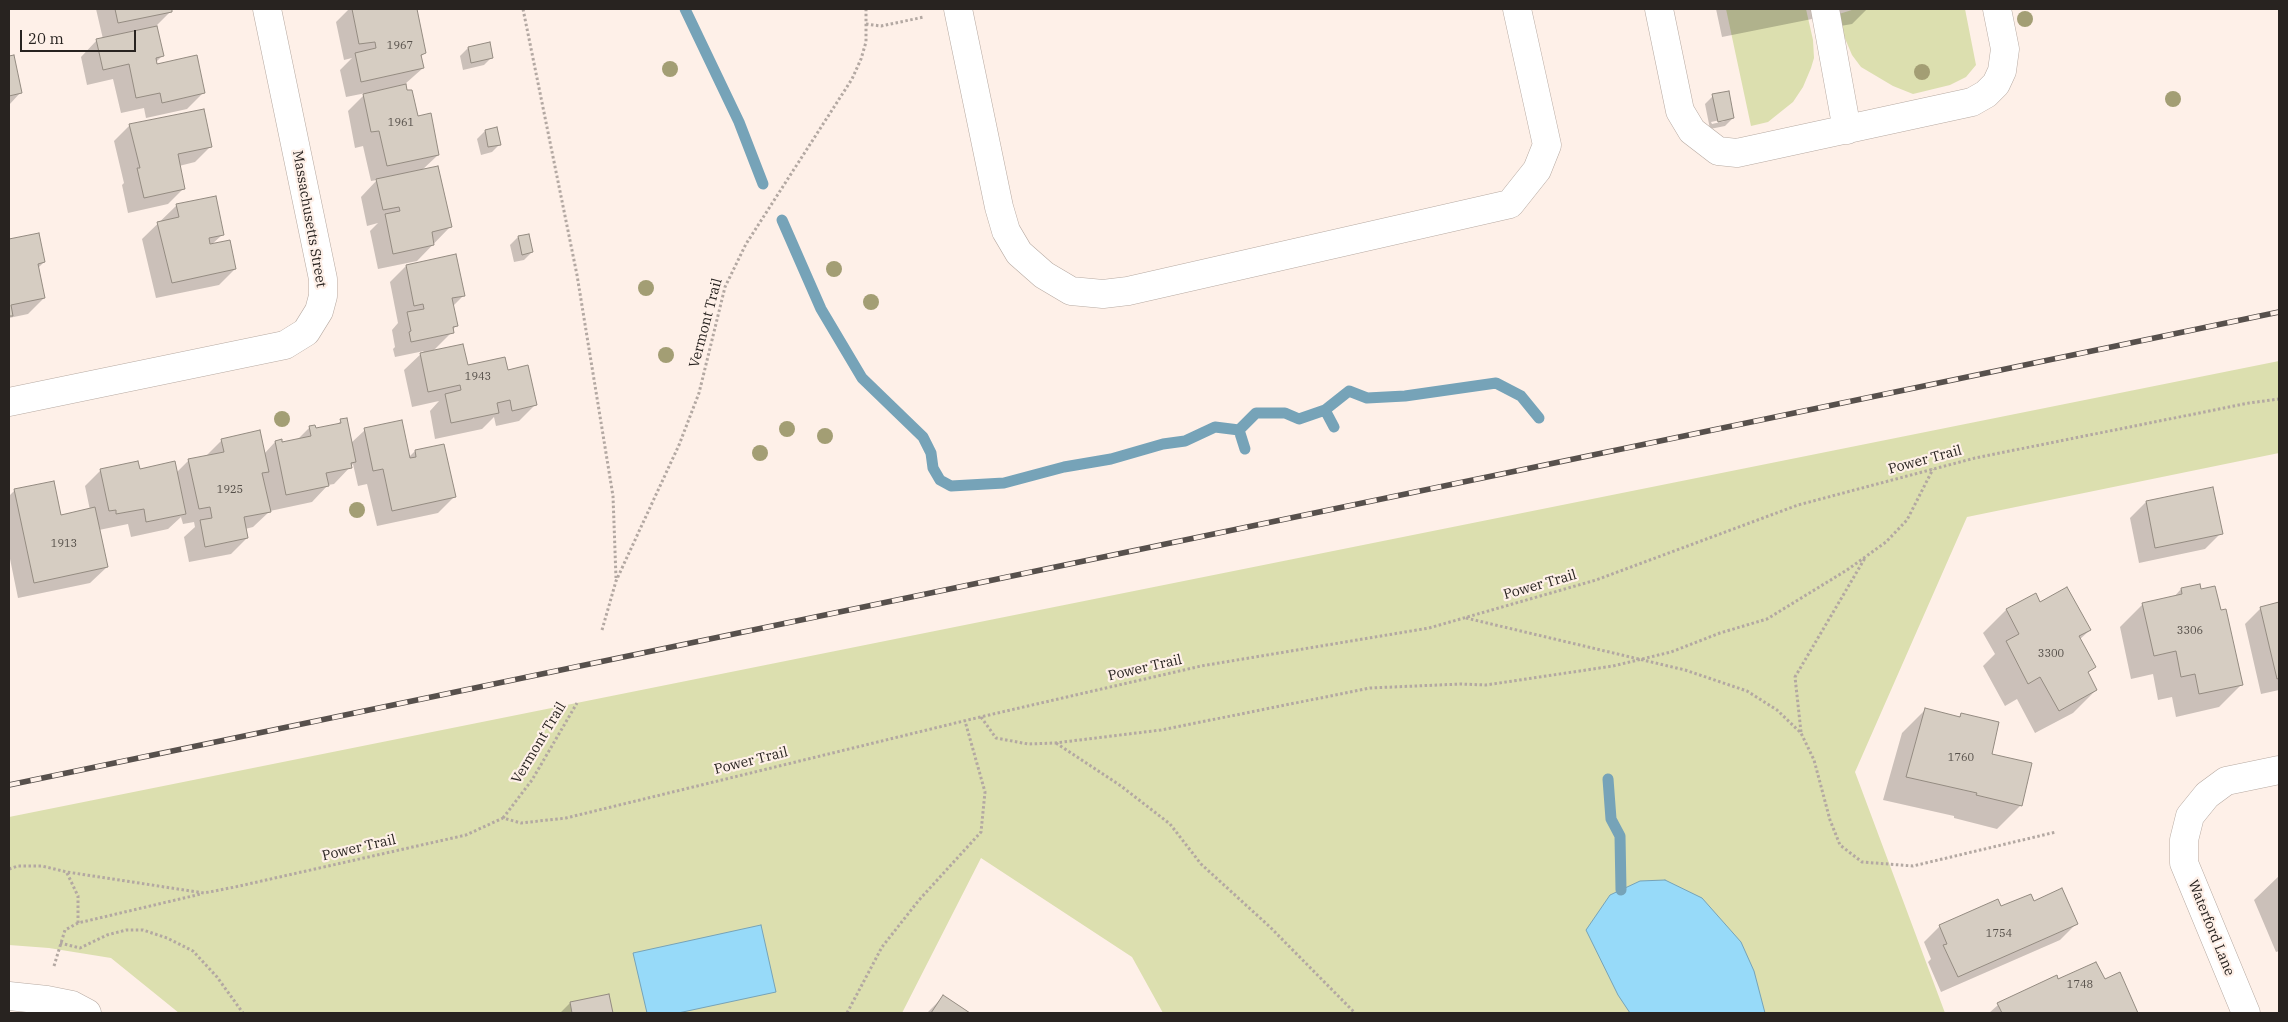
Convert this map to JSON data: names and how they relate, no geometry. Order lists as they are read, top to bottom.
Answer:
{
  "streets": {
    "street": ["Massachusetts Street", "Waterford Lane"],
    "path": ["Vermont Trail", "Power Trail"]
  },
  "crossings": [
    ["Vermont Trail", "Power Trail"]
  ],
  "house_numbers": [
    "1967",
    "1961",
    "1943",
    "1925",
    "1913",
    "3306",
    "3300",
    "1760",
    "1754",
    "1748"
  ],
  "scale_bar": "20 m"
}
